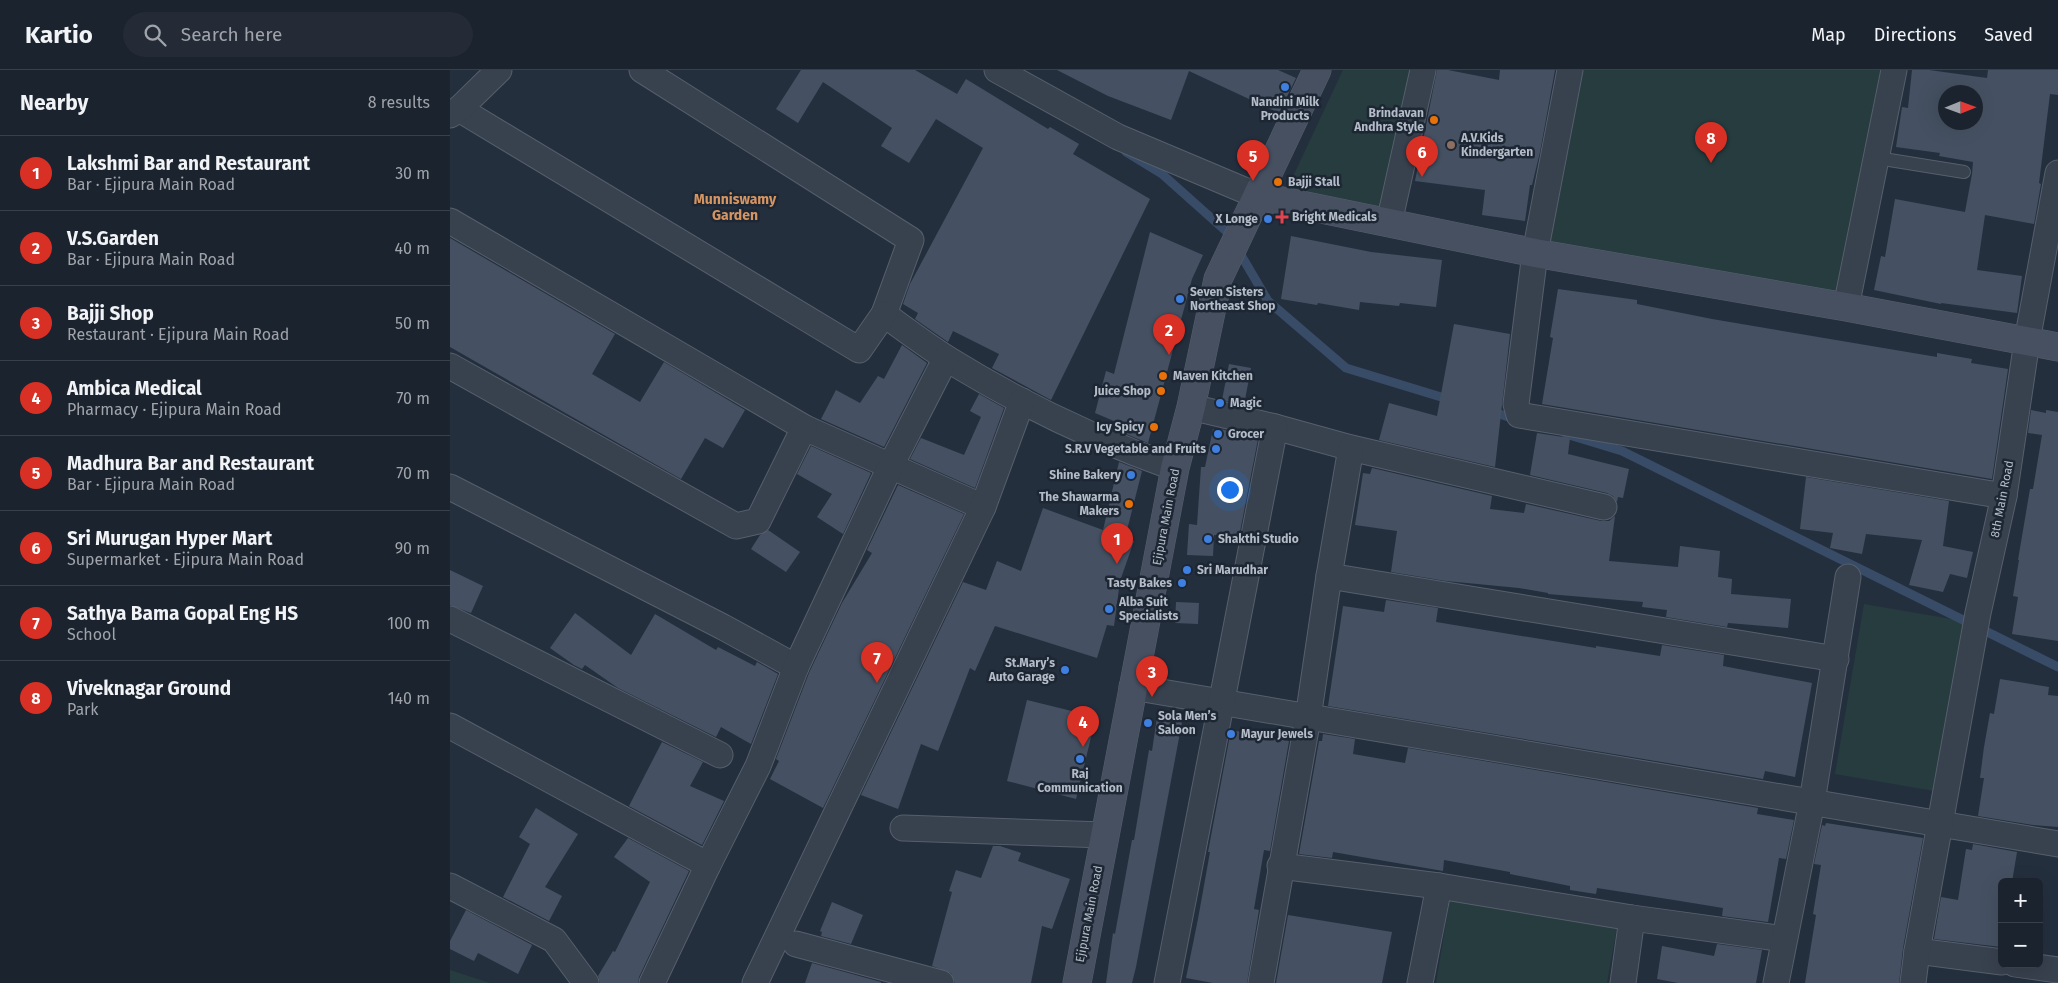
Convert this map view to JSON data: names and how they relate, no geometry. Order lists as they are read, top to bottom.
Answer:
{
  "streets": {
    "street": ["8th Main Road", "Ejipura Main Road"]
  },
  "districts": ["Munniswamy Garden"],
  "places": {
    "other": [
      "Nandini Milk Products",
      "Brindavan Andhra Style",
      "A.V.Kids Kindergarten",
      "Bajji Stall",
      "X Longe",
      "Seven Sisters Northeast Shop",
      "Maven Kitchen",
      "Juice Shop",
      "Magic",
      "Icy Spicy",
      "Grocer",
      "S.R.V Vegetable and Fruits",
      "Shine Bakery",
      "The Shawarma Makers",
      "Shakthi Studio",
      "Sri Marudhar",
      "Tasty Bakes",
      "Alba Suit Specialists",
      "St.Mary’s Auto Garage",
      "Sola Men’s Saloon",
      "Mayur Jewels",
      "Raj Communication"
    ],
    "health": ["Bright Medicals"]
  },
  "north": "right",
  "page": {
    "header": "Kartio",
    "search": "Search here",
    "nav": ["Map", "Directions", "Saved"],
    "heading": ["Nearby", "8 results"],
    "pins": [
      "8",
      "6",
      "5",
      "2",
      "1",
      "7",
      "3",
      "4"
    ],
    "list": [
      {
        "mark": "1",
        "name": "Lakshmi Bar and Restaurant",
        "note": "Bar · Ejipura Main Road",
        "value": "30 m"
      },
      {
        "mark": "2",
        "name": "V.S.Garden",
        "note": "Bar · Ejipura Main Road",
        "value": "40 m"
      },
      {
        "mark": "3",
        "name": "Bajji Shop",
        "note": "Restaurant · Ejipura Main Road",
        "value": "50 m"
      },
      {
        "mark": "4",
        "name": "Ambica Medical",
        "note": "Pharmacy · Ejipura Main Road",
        "value": "70 m"
      },
      {
        "mark": "5",
        "name": "Madhura Bar and Restaurant",
        "note": "Bar · Ejipura Main Road",
        "value": "70 m"
      },
      {
        "mark": "6",
        "name": "Sri Murugan Hyper Mart",
        "note": "Supermarket · Ejipura Main Road",
        "value": "90 m"
      },
      {
        "mark": "7",
        "name": "Sathya Bama Gopal Eng HS",
        "note": "School",
        "value": "100 m"
      },
      {
        "mark": "8",
        "name": "Viveknagar Ground",
        "note": "Park",
        "value": "140 m"
      }
    ],
    "map_buttons": ["+", "−"]
  }
}
